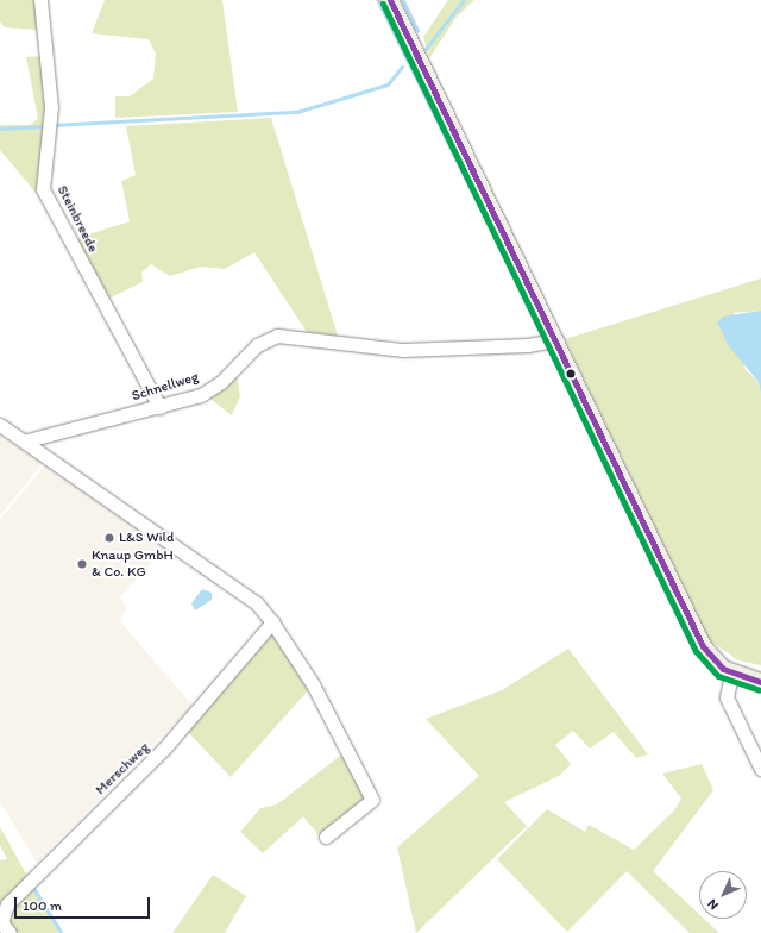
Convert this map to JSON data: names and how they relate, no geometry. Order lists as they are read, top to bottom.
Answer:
{
  "streets": {
    "street": ["Steinbreede", "Schnellweg", "Merschweg"]
  },
  "crossings": [
    ["Steinbreede", "Schnellweg"]
  ],
  "places": ["L&S Wild", "Knaup GmbH & Co. KG"],
  "scale_bar": "100 m",
  "north": "bottom left"
}
